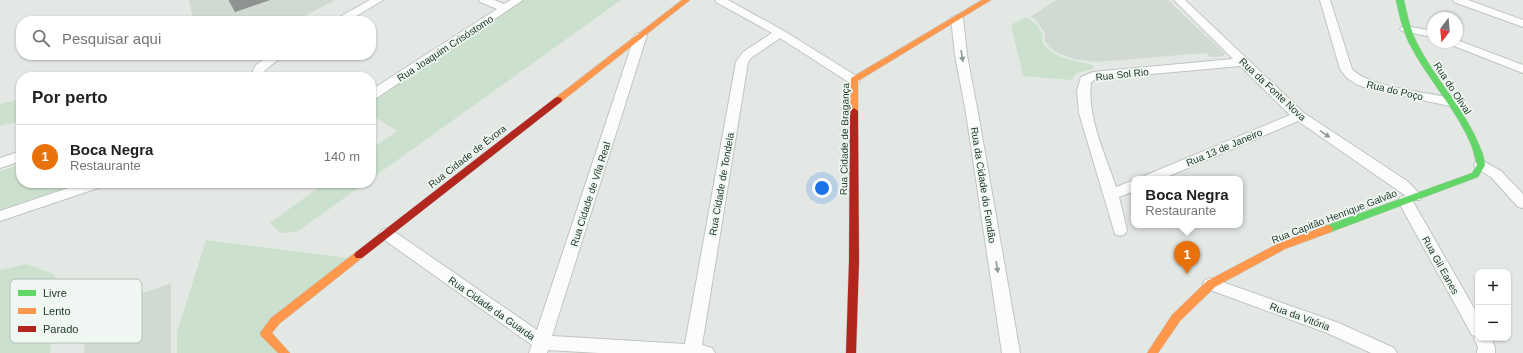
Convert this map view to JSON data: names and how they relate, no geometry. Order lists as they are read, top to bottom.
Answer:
{
  "streets": {
    "street": [
      "Rua Joaquim Crisóstomo",
      "Rua Sol Rio",
      "Rua do Olival",
      "Rua da Fonte Nova",
      "Rua do Poço",
      "Rua Cidade de Bragança",
      "Rua 13 de Janeiro",
      "Rua Cidade de Évora",
      "Rua Cidade de Tondela",
      "Rua da Cidade do Fundão",
      "Rua Cidade de Vila Real",
      "Rua Capitão Henrique Galvão",
      "Rua Gil Eanes",
      "Rua Cidade da Guarda",
      "Rua da Vitória"
    ]
  },
  "crossings": [
    ["Rua Sol Rio", "Rua da Fonte Nova"],
    ["Rua do Olival", "Rua do Poço"],
    ["Rua do Olival", "Rua Capitão Henrique Galvão"],
    ["Rua da Fonte Nova", "Rua 13 de Janeiro"],
    ["Rua da Fonte Nova", "Rua Capitão Henrique Galvão"],
    ["Rua da Fonte Nova", "Rua Gil Eanes"],
    ["Rua Cidade de Bragança", "Rua da Cidade do Fundão"],
    ["Rua Cidade de Évora", "Rua Cidade de Vila Real"],
    ["Rua Cidade de Évora", "Rua Cidade da Guarda"],
    ["Rua Cidade de Tondela", "Rua Cidade da Guarda"],
    ["Rua Cidade de Vila Real", "Rua Cidade da Guarda"],
    ["Rua Capitão Henrique Galvão", "Rua Gil Eanes"],
    ["Rua Capitão Henrique Galvão", "Rua da Vitória"]
  ],
  "one_way": ["Rua da Fonte Nova", "Rua da Cidade do Fundão"],
  "legend": ["Livre", "Lento", "Parado"],
  "north": "bottom",
  "page": {
    "search": "Pesquisar aqui",
    "heading": "Por perto",
    "list": [
      {
        "mark": "1",
        "name": "Boca Negra",
        "note": "Restaurante",
        "value": "140 m"
      }
    ],
    "popup": ["Boca Negra", "Restaurante"],
    "pins": "1",
    "map_buttons": ["+", "−"]
  }
}
